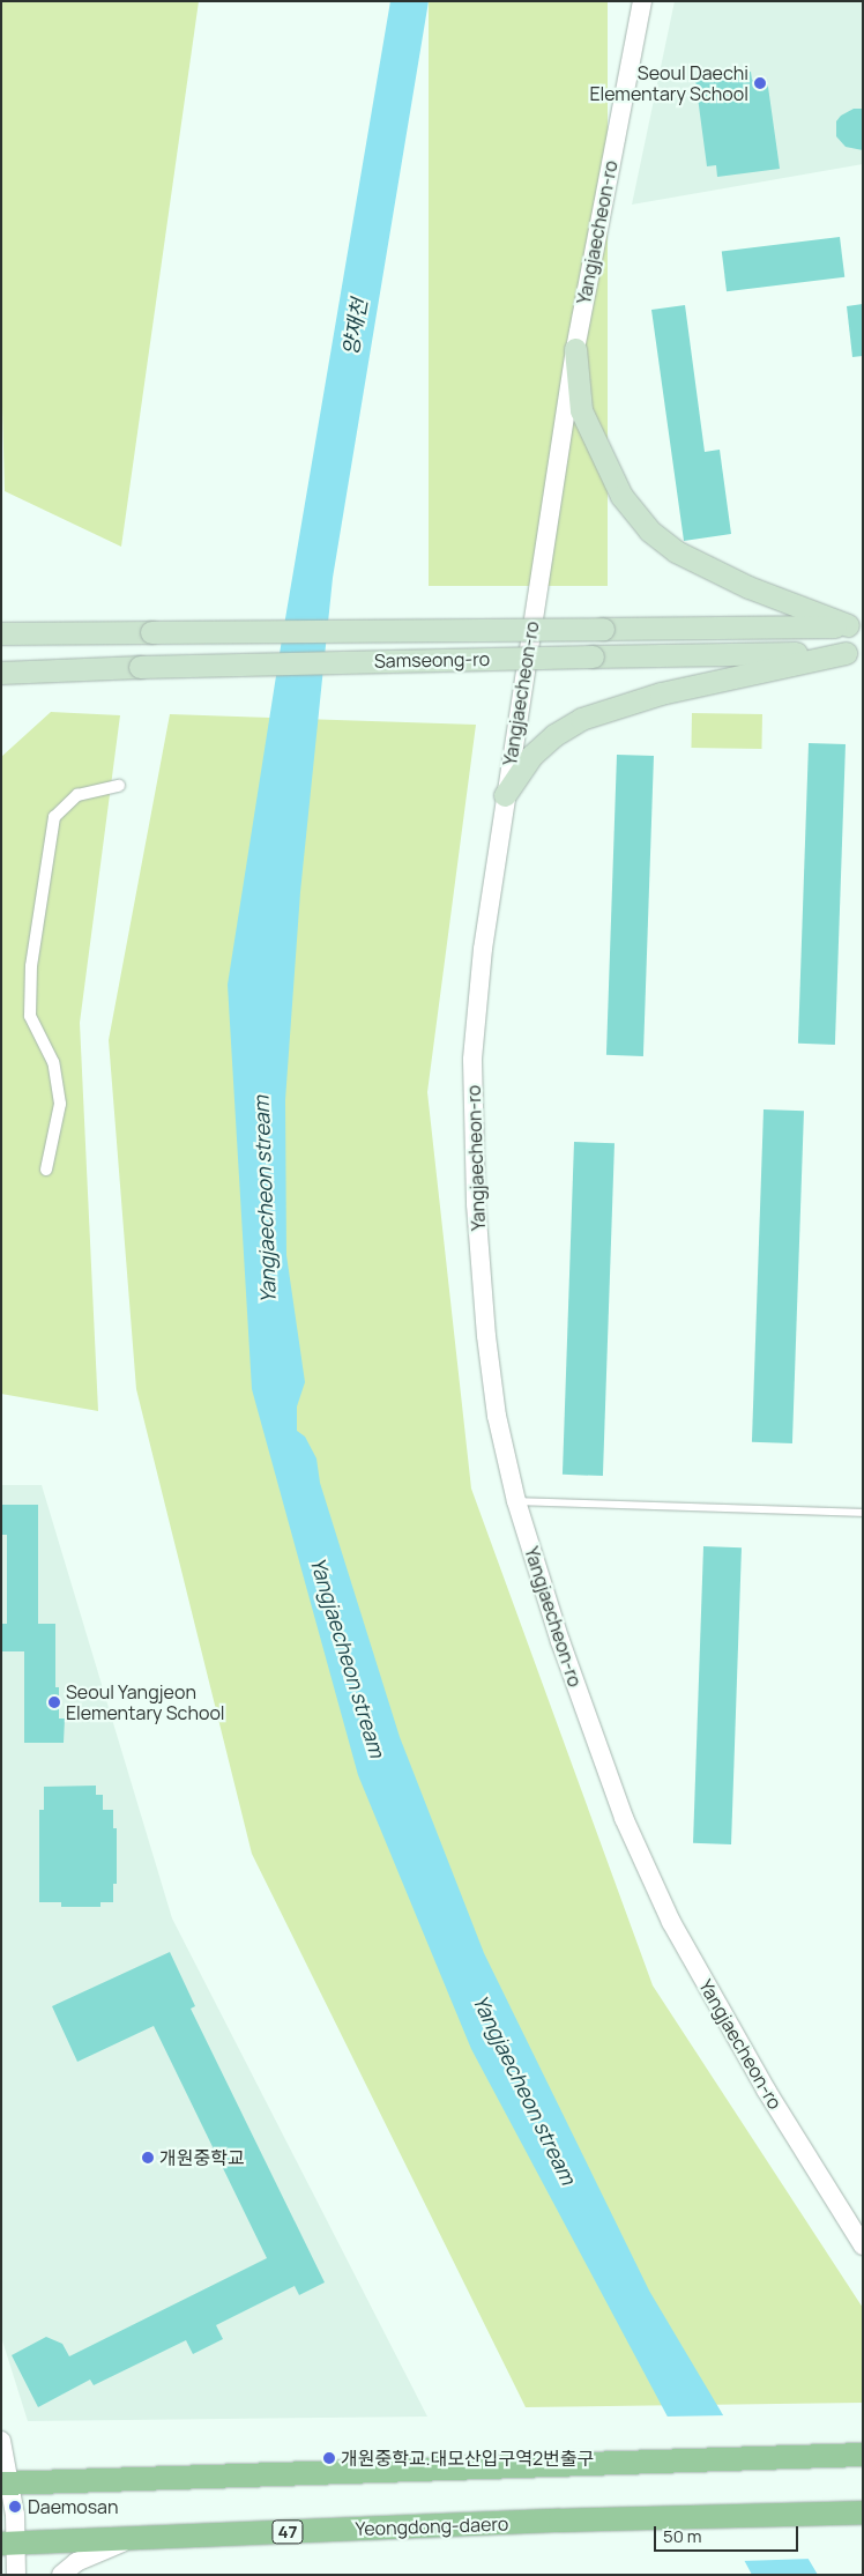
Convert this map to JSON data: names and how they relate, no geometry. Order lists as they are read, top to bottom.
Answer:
{
  "streets": {
    "main road": ["Samseong-ro", "Yeongdong-daero", "47"],
    "street": ["Yangjaecheon-ro"]
  },
  "water": ["양재천", "Yangjaecheon stream"],
  "places": [
    "Seoul Daechi Elementary School",
    "Seoul Yangjeon Elementary School",
    "개원중학교",
    "개원중학교.대모산입구역2번출구",
    "Daemosan"
  ],
  "scale_bar": "50 m"
}
